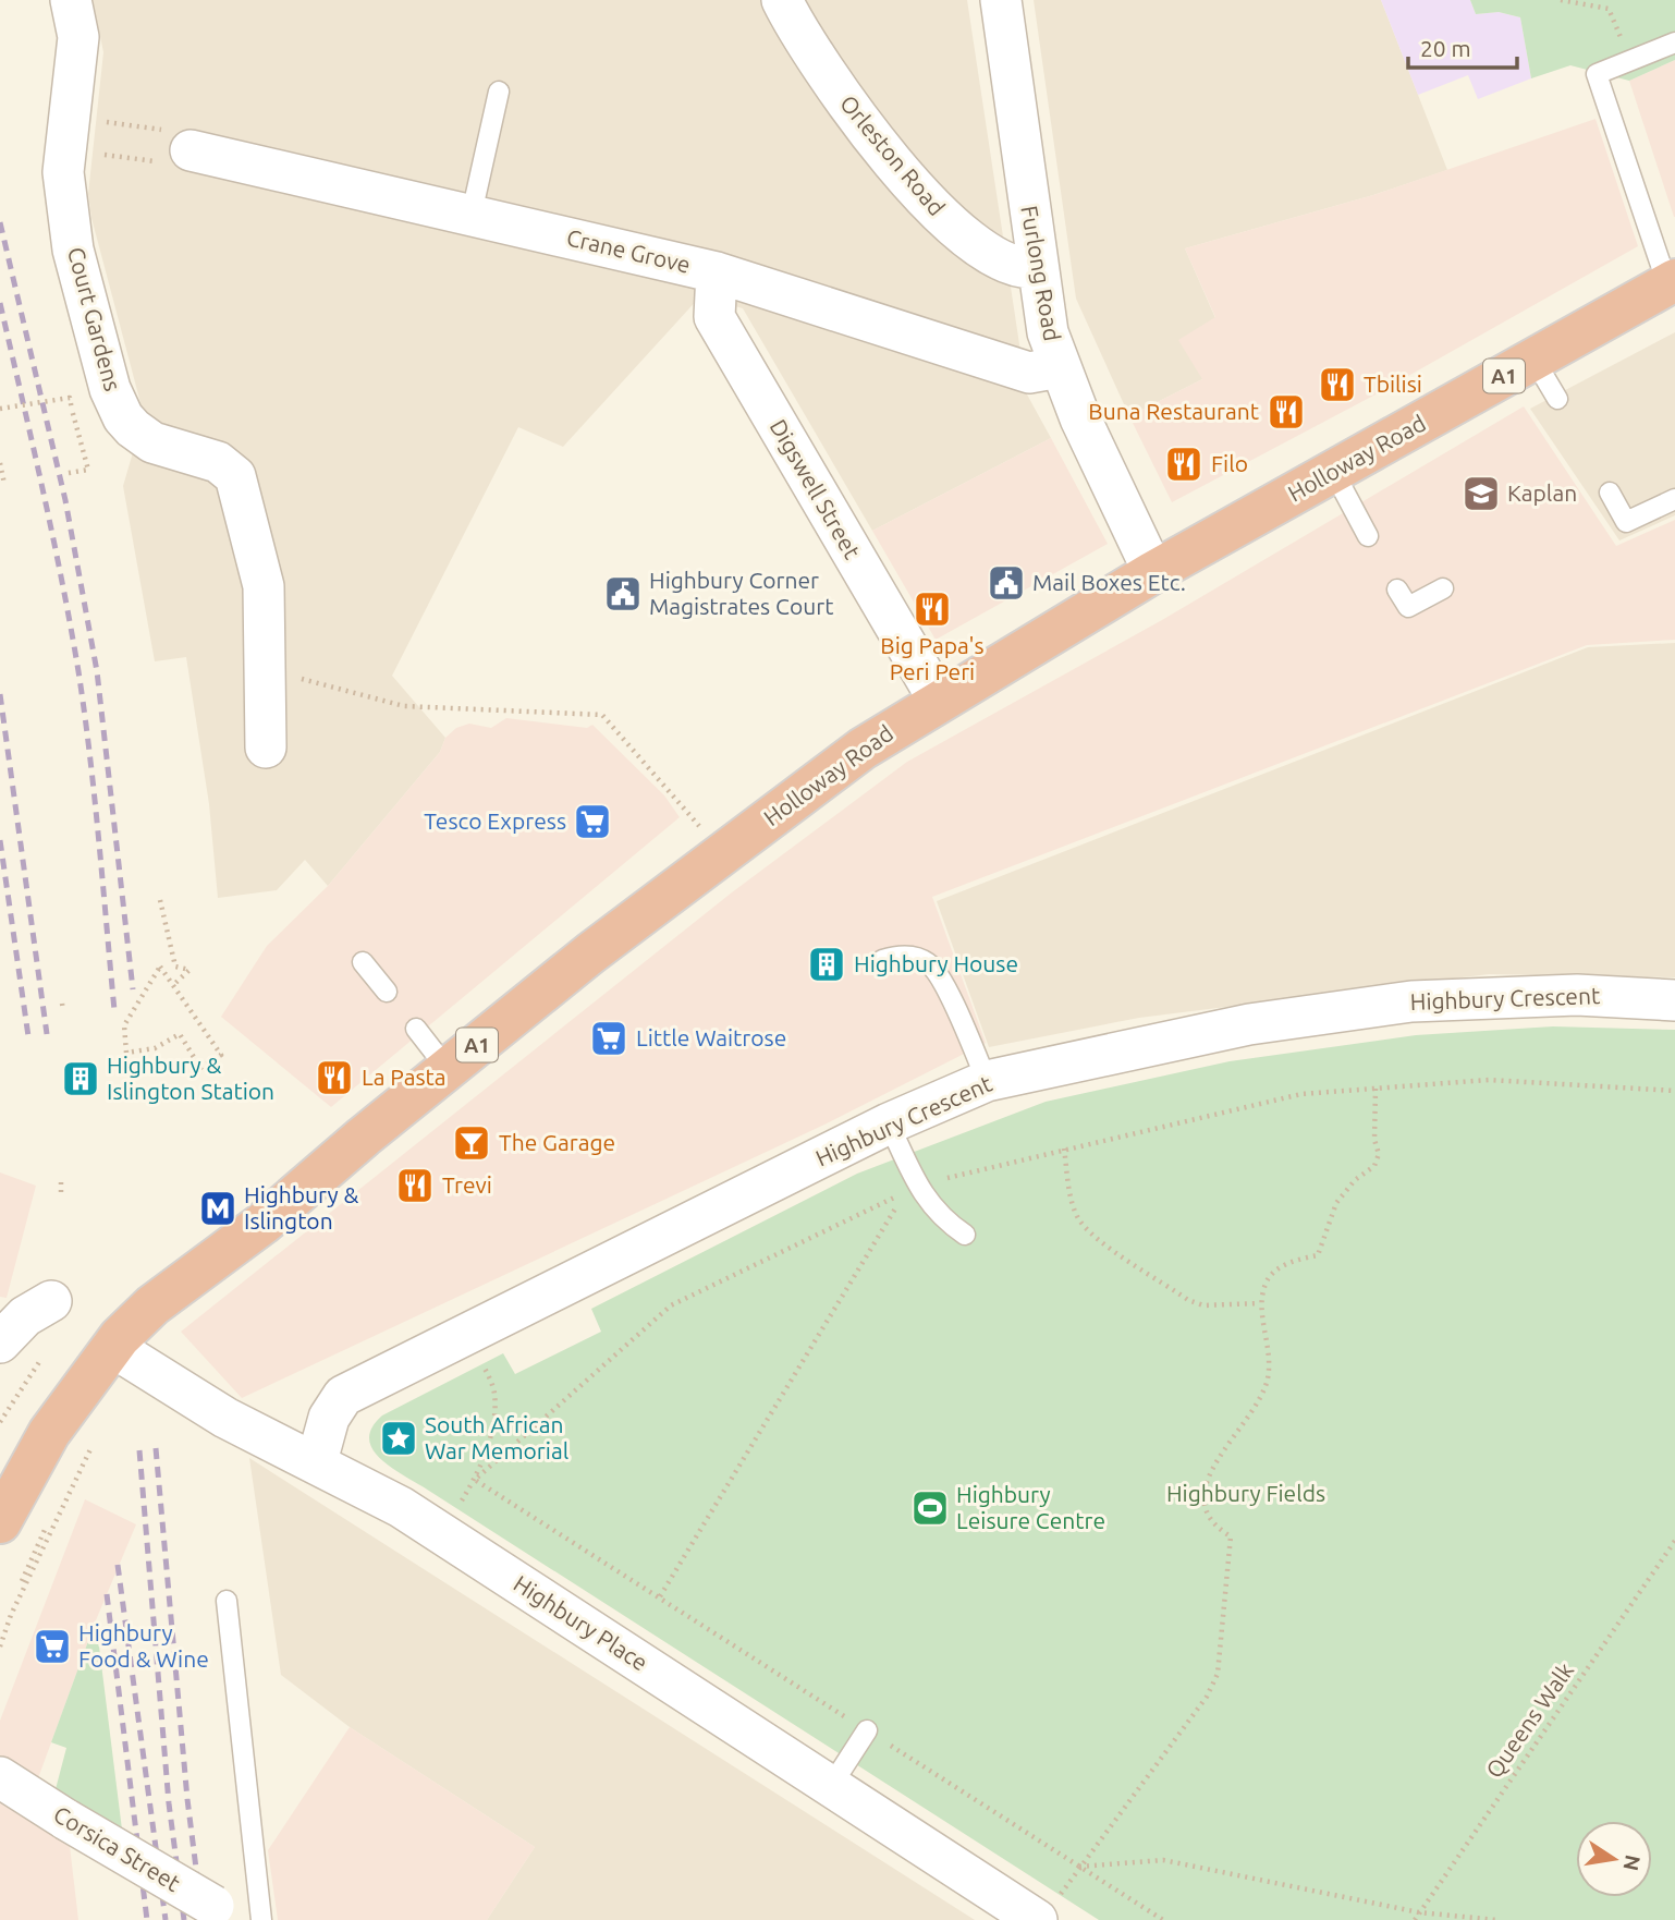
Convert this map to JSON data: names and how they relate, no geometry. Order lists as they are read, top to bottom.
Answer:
{
  "streets": {
    "highway": ["A1", "Holloway Road"],
    "street": [
      "Orleston Road",
      "Crane Grove",
      "Furlong Road",
      "Court Gardens",
      "Digswell Street",
      "Highbury Crescent",
      "Highbury Place",
      "Corsica Street"
    ],
    "path": ["Queens Walk"]
  },
  "crossings": [
    ["Orleston Road", "Furlong Road"],
    ["Crane Grove", "Furlong Road"],
    ["Crane Grove", "Digswell Street"],
    ["Furlong Road", "Holloway Road"],
    ["Holloway Road", "Digswell Street"],
    ["Holloway Road", "Highbury Place"],
    ["Highbury Crescent", "Highbury Place"]
  ],
  "parks": ["Highbury Fields"],
  "places": {
    "restaurant": [
      "Tbilisi",
      "Buna Restaurant",
      "Filo",
      "Big Papa's Peri Peri",
      "La Pasta",
      "Trevi"
    ],
    "school or university": ["Kaplan"],
    "public building": ["Mail Boxes Etc.", "Highbury Corner Magistrates Court"],
    "supermarket": ["Tesco Express", "Little Waitrose", "Highbury Food & Wine"],
    "building": ["Highbury House", "Highbury & Islington Station"],
    "bar": ["The Garage"],
    "metro station": ["Highbury & Islington"],
    "place": ["South African War Memorial"],
    "sports": ["Highbury Leisure Centre"]
  },
  "scale_bar": "20 m",
  "north": "right"
}
